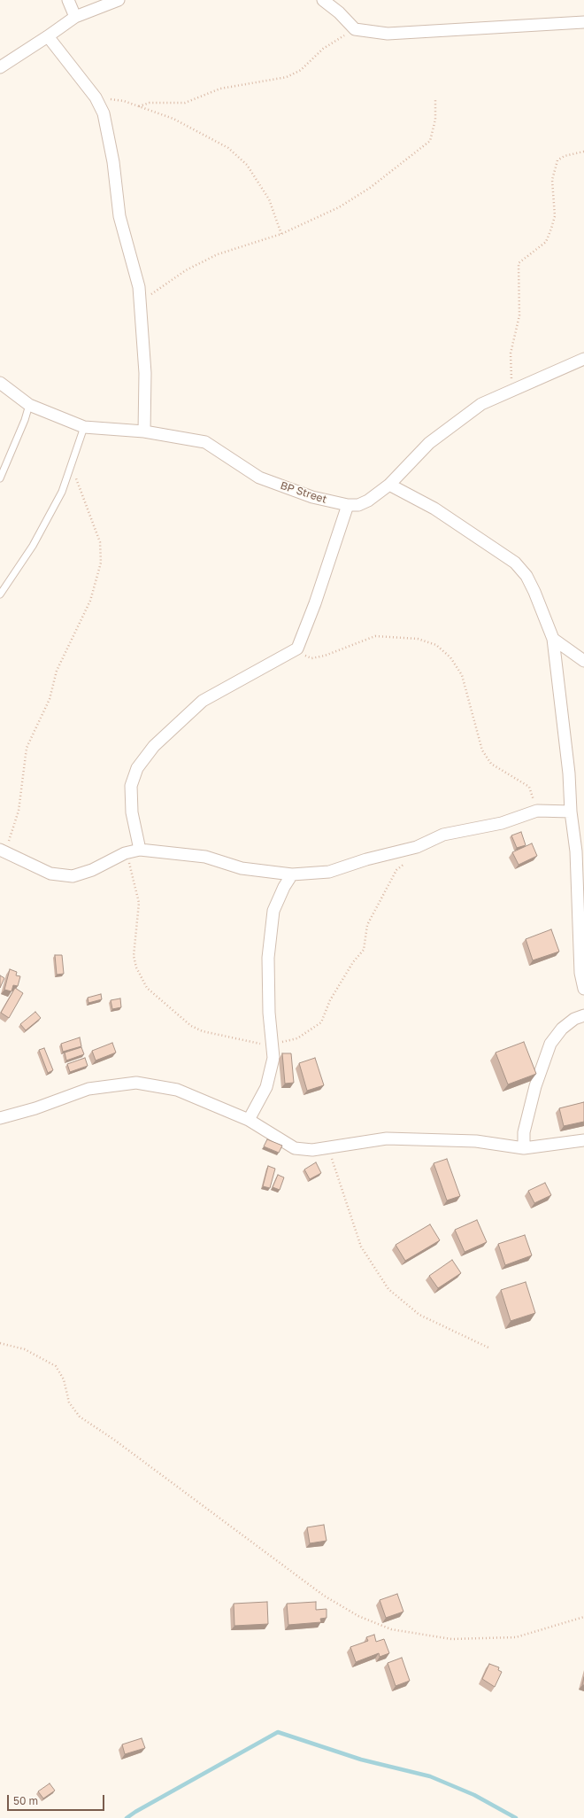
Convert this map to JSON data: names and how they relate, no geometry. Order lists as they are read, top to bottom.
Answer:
{
  "streets": {
    "street": ["BP Street"]
  },
  "scale_bar": "50 m"
}
